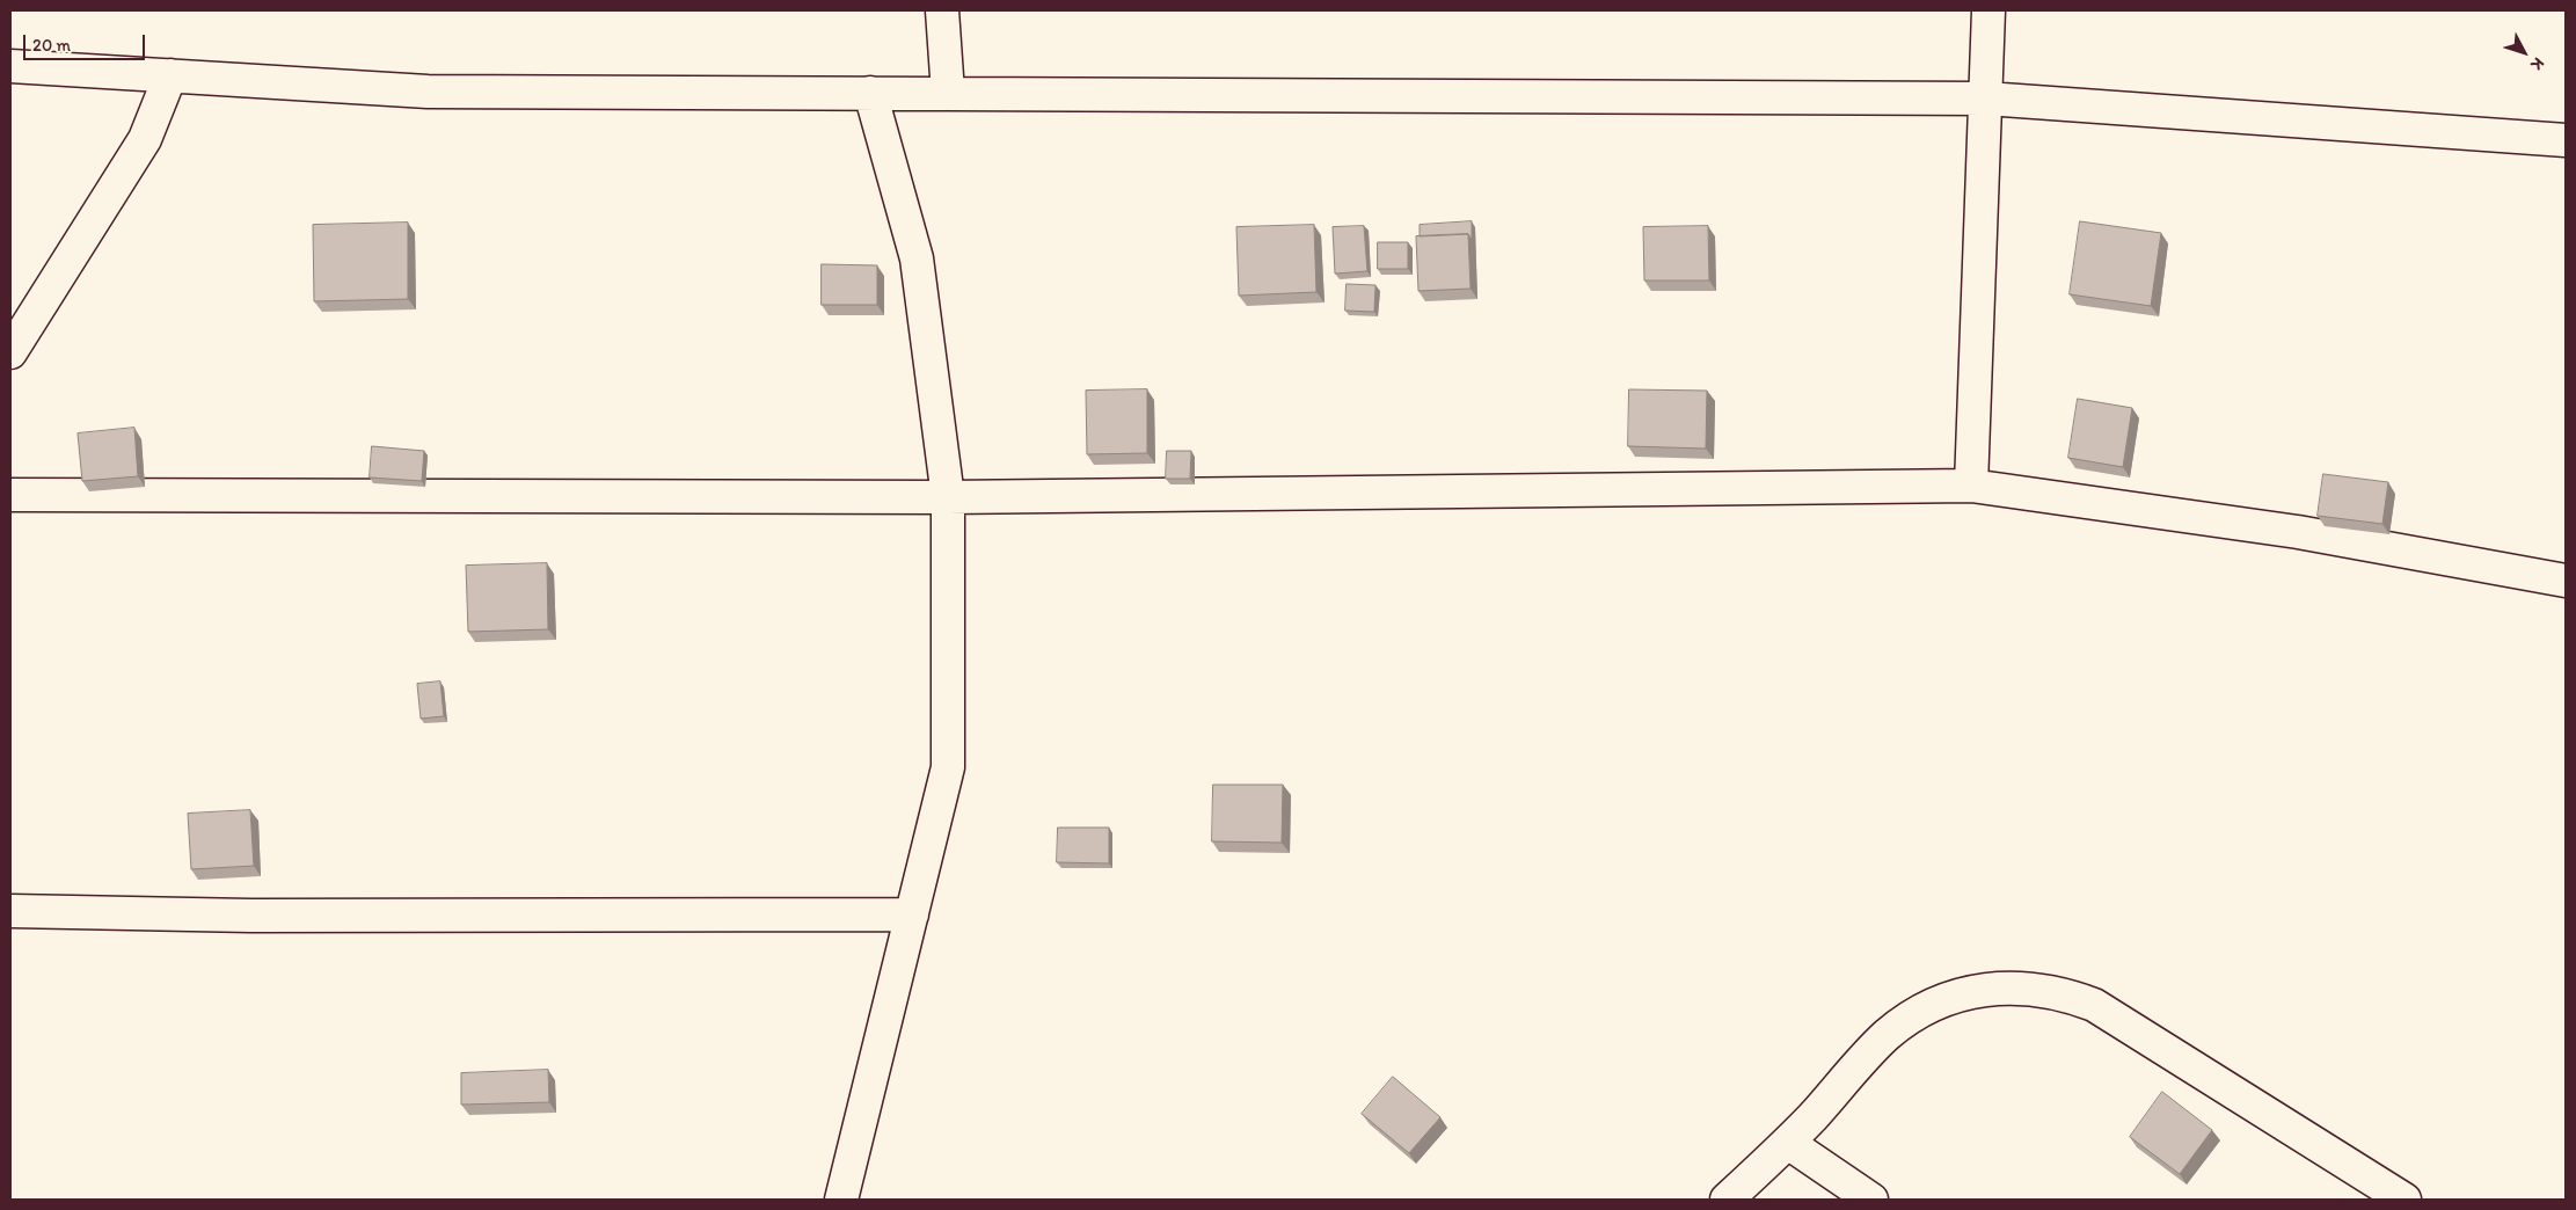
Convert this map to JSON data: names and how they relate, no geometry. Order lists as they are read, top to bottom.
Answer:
{
  "scale_bar": "20 m",
  "north": "bottom right"
}
